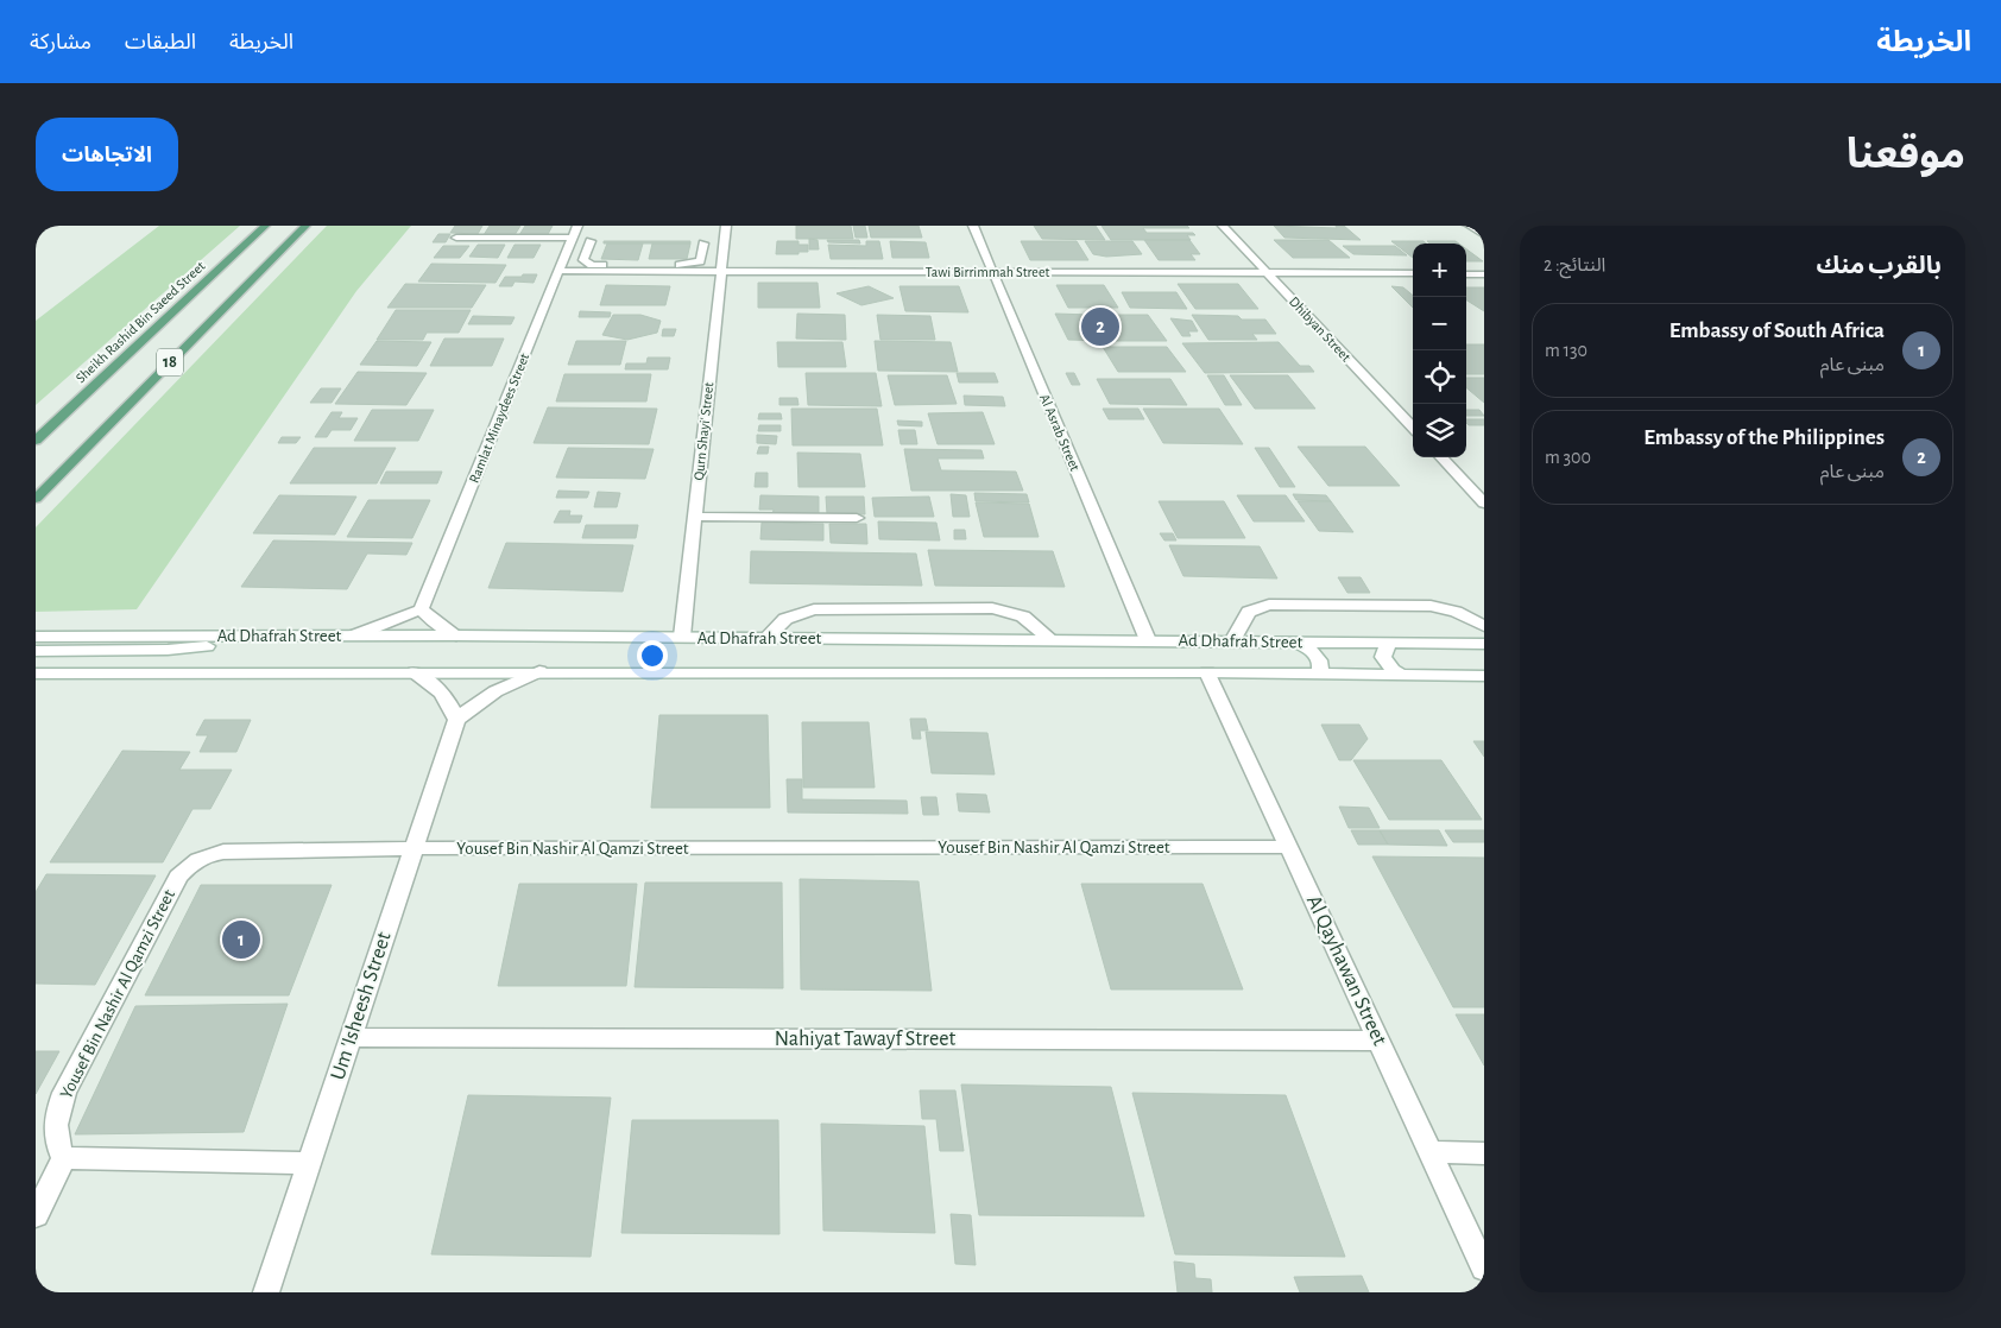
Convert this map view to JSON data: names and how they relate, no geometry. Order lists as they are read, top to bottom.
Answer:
{
  "streets": {
    "main road": ["Sheikh Rashid Bin Saeed Street", "18"],
    "street": [
      "Tawi Birrimmah Street",
      "Dhibyan Street",
      "Ramlat Minaydees Street",
      "Qurn Shayi' Street",
      "Al Asrab Street",
      "Ad Dhafrah Street",
      "Yousef Bin Nashir Al Qamzi Street",
      "Al Qayhawan Street",
      "Um 'Isheesh Street",
      "Nahiyat Tawayf Street"
    ]
  },
  "crossings": [
    ["Tawi Birrimmah Street", "Dhibyan Street"],
    ["Tawi Birrimmah Street", "Ramlat Minaydees Street"],
    ["Tawi Birrimmah Street", "Qurn Shayi' Street"],
    ["Tawi Birrimmah Street", "Al Asrab Street"],
    ["Qurn Shayi' Street", "Ad Dhafrah Street"],
    ["Al Asrab Street", "Ad Dhafrah Street"],
    ["Ad Dhafrah Street", "Al Qayhawan Street"],
    ["Ad Dhafrah Street", "Um 'Isheesh Street"],
    ["Yousef Bin Nashir Al Qamzi Street", "Al Qayhawan Street"],
    ["Yousef Bin Nashir Al Qamzi Street", "Um 'Isheesh Street"],
    ["Al Qayhawan Street", "Nahiyat Tawayf Street"],
    ["Um 'Isheesh Street", "Nahiyat Tawayf Street"]
  ],
  "page": {
    "header": "الخريطة",
    "nav": ["الخريطة", "الطبقات", "مشاركة"],
    "title": "موقعنا",
    "buttons": "الاتجاهات",
    "heading": ["بالقرب منك", "النتائج: 2"],
    "map_buttons": ["+", "−"],
    "list": [
      {
        "mark": "1",
        "name": "Embassy of South Africa",
        "note": "مبنى عام",
        "value": "130 m"
      },
      {
        "mark": "2",
        "name": "Embassy of the Philippines",
        "note": "مبنى عام",
        "value": "300 m"
      }
    ],
    "pins": ["2", "1"]
  }
}
